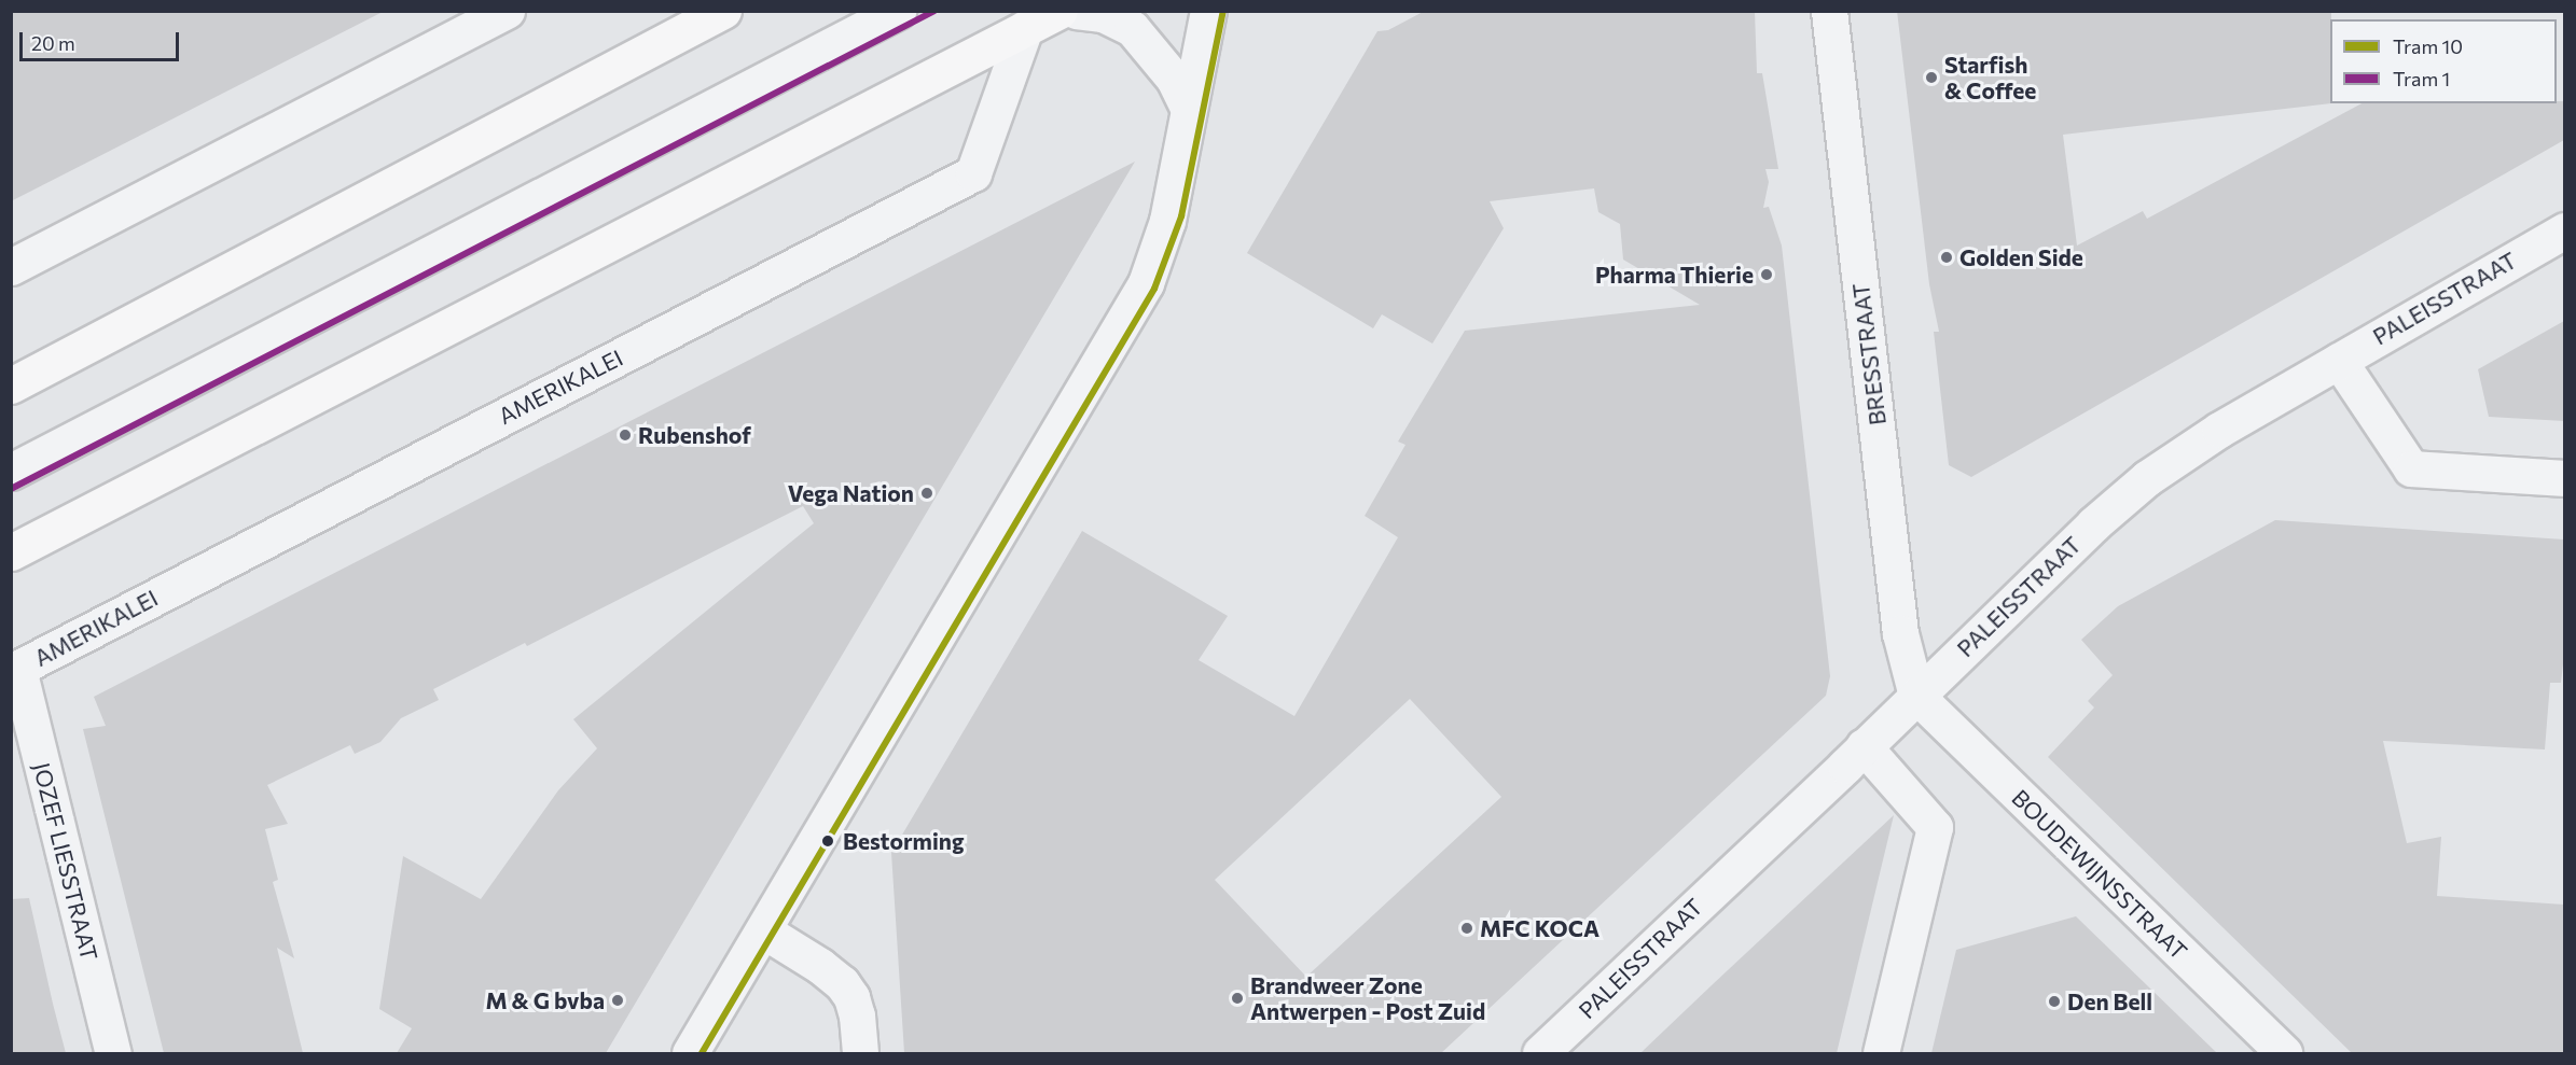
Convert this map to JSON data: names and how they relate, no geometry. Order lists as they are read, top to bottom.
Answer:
{
  "streets": {
    "street": [
      "PALEISSTRAAT",
      "BRESSTRAAT",
      "AMERIKALEI",
      "JOZEF LIESSTRAAT",
      "BOUDEWIJNSSTRAAT"
    ]
  },
  "crossings": [
    ["PALEISSTRAAT", "BRESSTRAAT"],
    ["PALEISSTRAAT", "BOUDEWIJNSSTRAAT"],
    ["BRESSTRAAT", "BOUDEWIJNSSTRAAT"],
    ["AMERIKALEI", "JOZEF LIESSTRAAT"]
  ],
  "places": [
    "Starfish & Coffee",
    "Golden Side",
    "Pharma Thierie",
    "Rubenshof",
    "Vega Nation",
    "Bestorming",
    "MFC KOCA",
    "Brandweer Zone Antwerpen - Post Zuid",
    "M & G bvba",
    "Den Bell"
  ],
  "lines": ["tram line 10", "tram line 1"],
  "legend": ["Tram 10", "Tram 1"],
  "scale_bar": "20 m"
}
